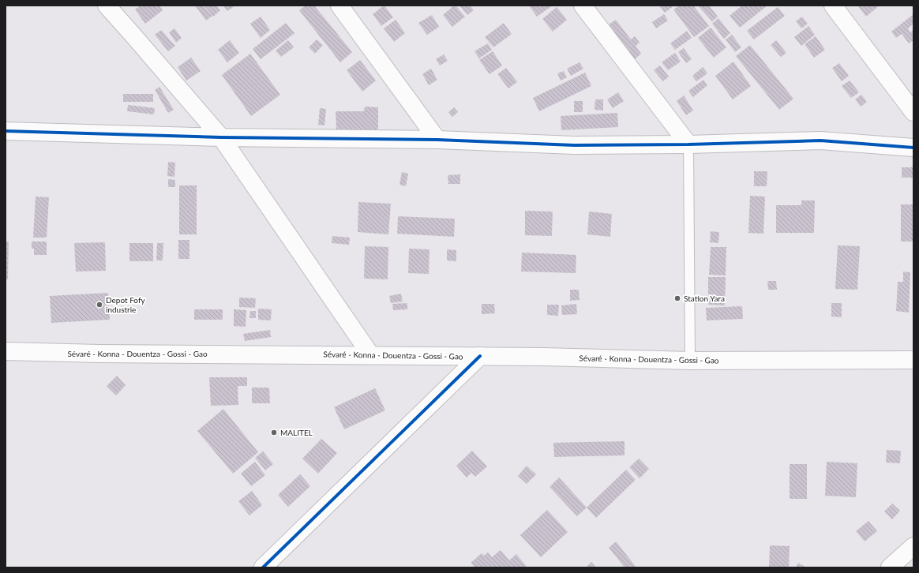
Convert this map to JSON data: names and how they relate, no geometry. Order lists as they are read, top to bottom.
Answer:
{
  "streets": {
    "street": ["Sévaré - Konna - Douentza - Gossi - Gao"]
  },
  "places": ["Station Yara", "Depot Fofy industrie", "MALITEL"]
}
